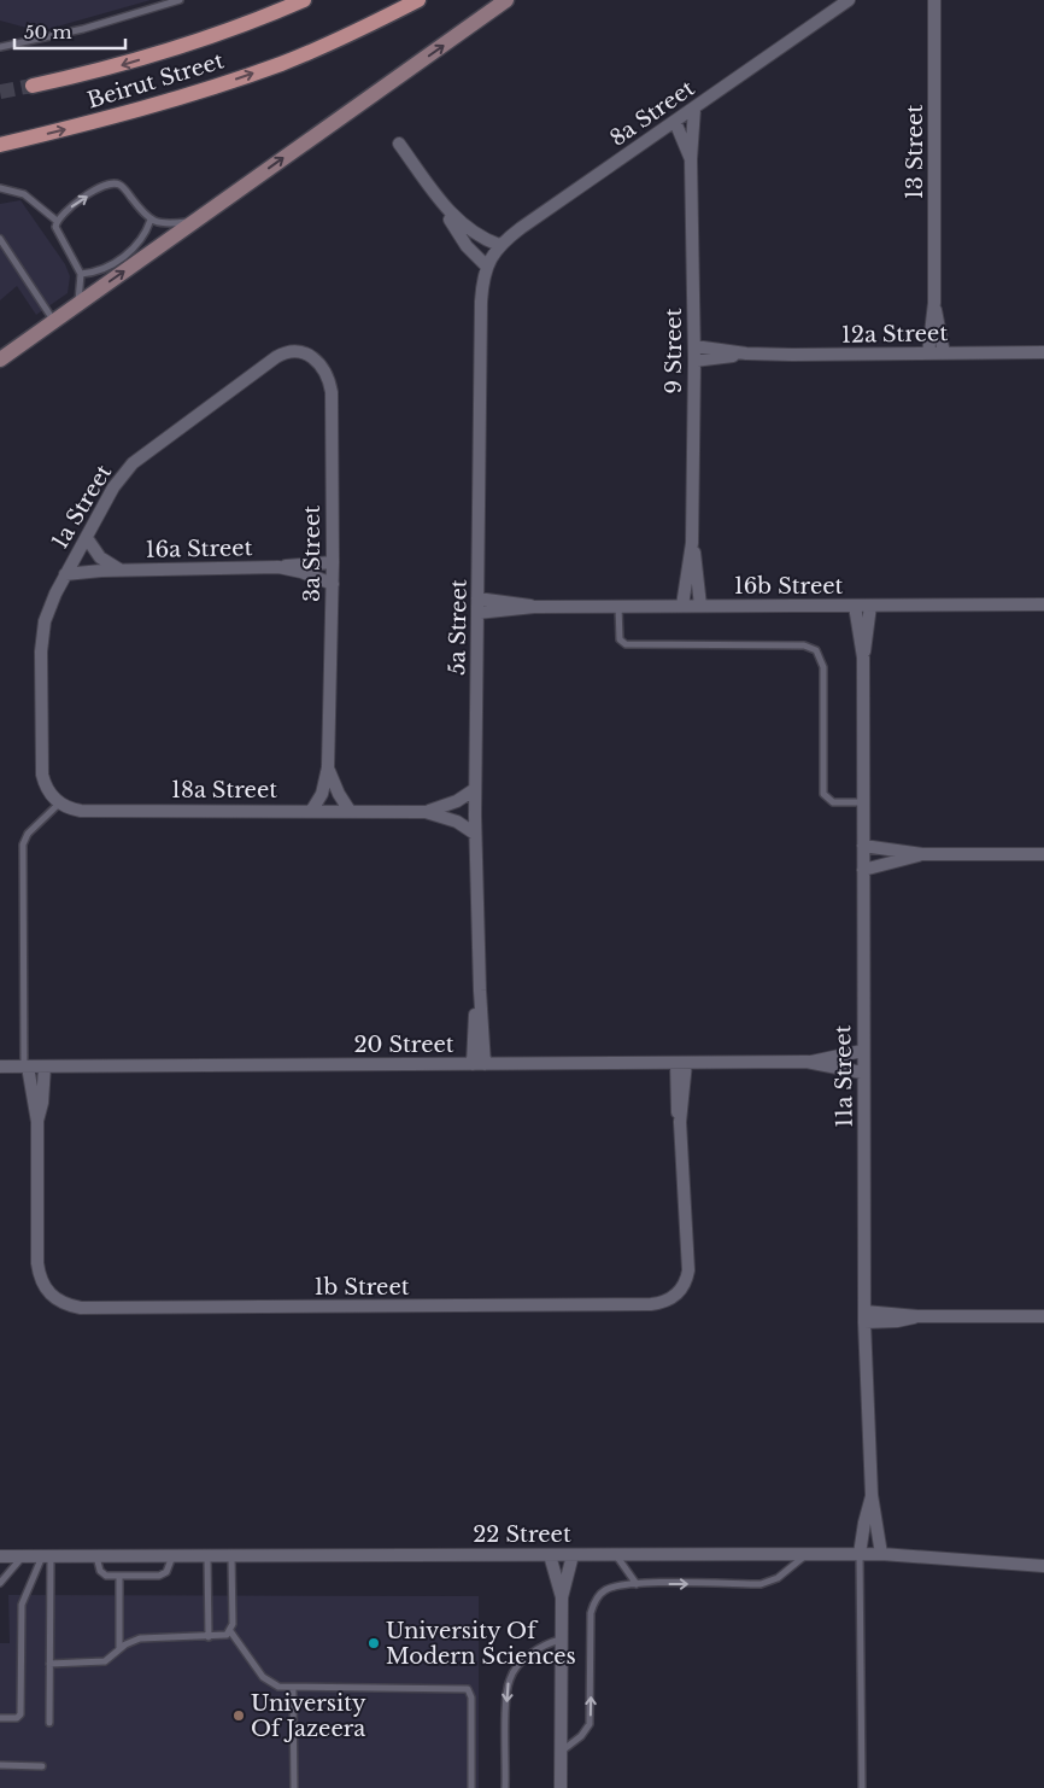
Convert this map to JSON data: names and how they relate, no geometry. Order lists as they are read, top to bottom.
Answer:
{
  "streets": {
    "main road": ["Beirut Street"],
    "street": [
      "8a Street",
      "13 Street",
      "12a Street",
      "9 Street",
      "1a Street",
      "16a Street",
      "3a Street",
      "16b Street",
      "5a Street",
      "18a Street",
      "20 Street",
      "11a Street",
      "1b Street",
      "22 Street"
    ]
  },
  "crossings": [
    ["8a Street", "9 Street"],
    ["8a Street", "5a Street"],
    ["13 Street", "12a Street"],
    ["12a Street", "9 Street"],
    ["9 Street", "16b Street"],
    ["1a Street", "16a Street"],
    ["1a Street", "3a Street"],
    ["1a Street", "18a Street"],
    ["16a Street", "3a Street"],
    ["3a Street", "18a Street"],
    ["16b Street", "5a Street"],
    ["16b Street", "11a Street"],
    ["5a Street", "18a Street"],
    ["5a Street", "20 Street"],
    ["20 Street", "11a Street"],
    ["20 Street", "1b Street"],
    ["11a Street", "22 Street"]
  ],
  "places": ["University Of Modern Sciences", "University Of Jazeera"],
  "scale_bar": "50 m"
}
